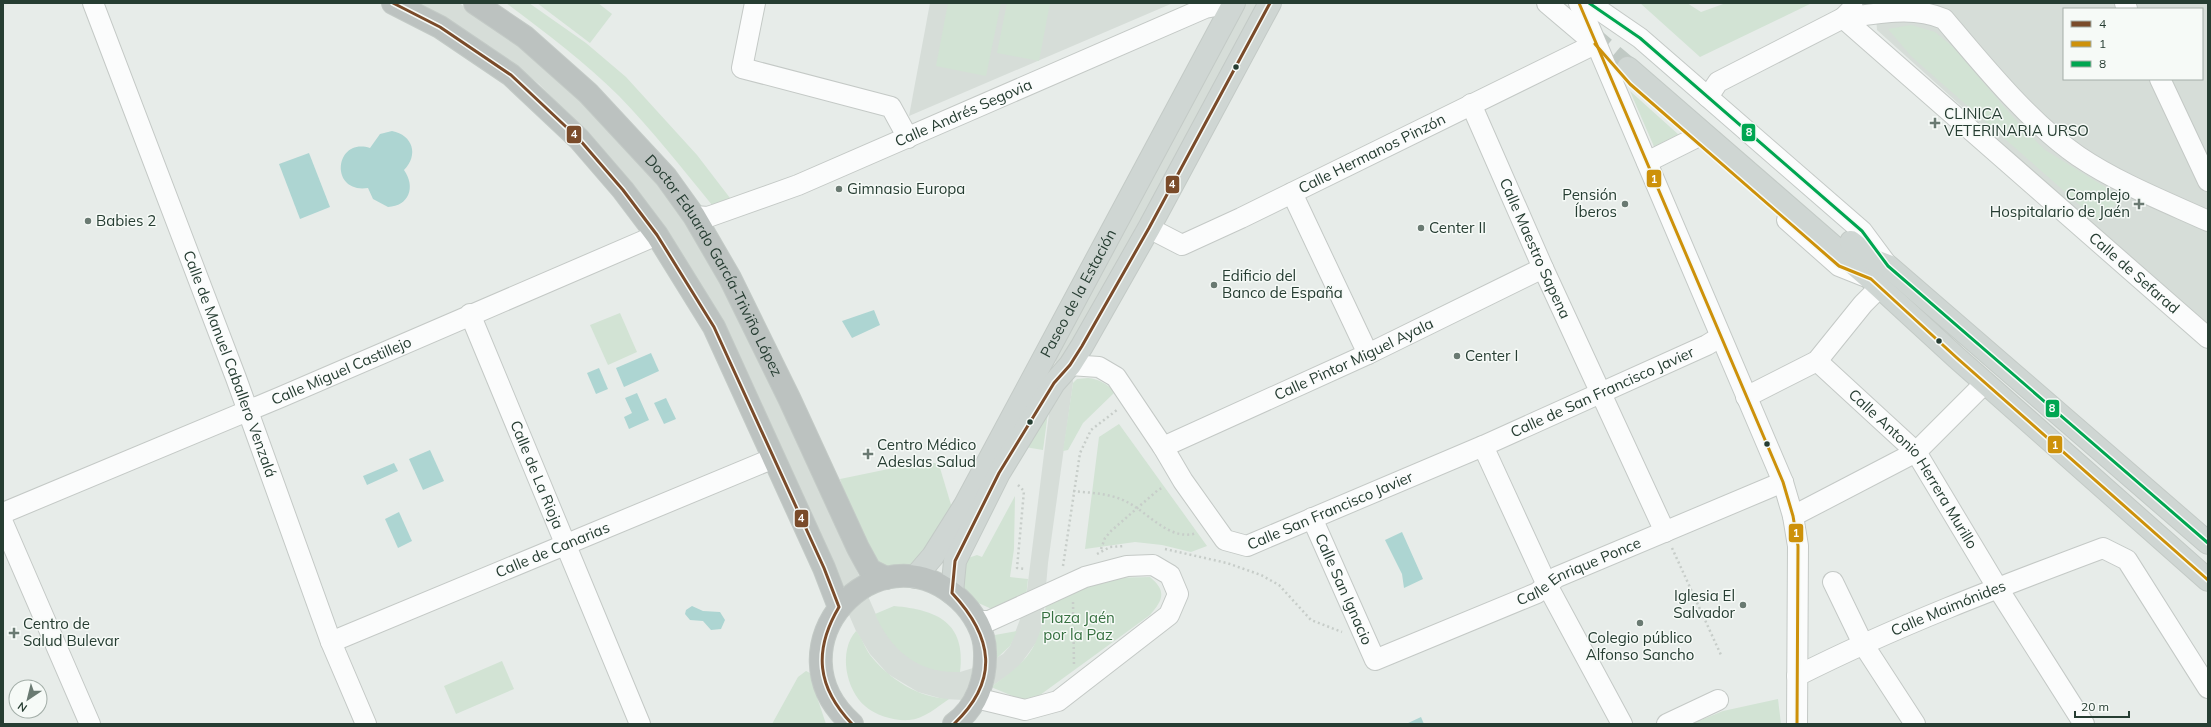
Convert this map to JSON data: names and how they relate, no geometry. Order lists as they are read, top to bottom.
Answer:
{
  "streets": {
    "highway": ["Doctor Eduardo García-Triviño López"],
    "main road": ["Paseo de la Estación"],
    "street": [
      "Calle Andrés Segovia",
      "Calle Hermanos Pinzón",
      "Calle Maestro Sapena",
      "Calle de Sefarad",
      "Calle Pintor Miguel Ayala",
      "Calle de Manuel Caballero Venzalá",
      "Calle Miguel Castillejo",
      "Calle de San Francisco Javier",
      "Calle Antonio Herrera Murillo",
      "Calle de La Rioja",
      "Calle San Francisco Javier",
      "Calle de Canarias",
      "Calle Enrique Ponce",
      "Calle San Ignacio",
      "Calle Maimónides"
    ]
  },
  "crossings": [
    ["Calle Andrés Segovia", "Doctor Eduardo García-Triviño López"],
    ["Calle Hermanos Pinzón", "Calle Maestro Sapena"],
    ["Calle Hermanos Pinzón", "Paseo de la Estación"],
    ["Calle Maestro Sapena", "Calle Pintor Miguel Ayala"],
    ["Calle Maestro Sapena", "Calle de San Francisco Javier"],
    ["Calle Maestro Sapena", "Calle Enrique Ponce"],
    ["Doctor Eduardo García-Triviño López", "Calle Miguel Castillejo"],
    ["Doctor Eduardo García-Triviño López", "Calle de Canarias"],
    ["Paseo de la Estación", "Calle San Francisco Javier"],
    ["Calle Pintor Miguel Ayala", "Calle San Francisco Javier"],
    ["Calle de Manuel Caballero Venzalá", "Calle Miguel Castillejo"],
    ["Calle de Manuel Caballero Venzalá", "Calle de Canarias"],
    ["Calle Miguel Castillejo", "Calle de La Rioja"],
    ["Calle de San Francisco Javier", "Calle San Francisco Javier"],
    ["Calle Antonio Herrera Murillo", "Calle Maimónides"],
    ["Calle de La Rioja", "Calle de Canarias"],
    ["Calle San Francisco Javier", "Calle San Ignacio"],
    ["Calle Enrique Ponce", "Calle San Ignacio"]
  ],
  "parks": ["Plaza Jaén por la Paz"],
  "places": {
    "health": [
      "CLINICA VETERINARIA URSO",
      "Complejo Hospitalario de Jaén",
      "Centro Médico Adeslas Salud",
      "Centro de Salud Bulevar"
    ],
    "other": [
      "Gimnasio Europa",
      "Pensión Íberos",
      "Babies 2",
      "Center II",
      "Edificio del Banco de España",
      "Center I",
      "Iglesia El Salvador",
      "Colegio público Alfonso Sancho"
    ]
  },
  "lines": ["transit line 4", "transit line 1", "transit line 8"],
  "legend": ["4", "1", "8"],
  "scale_bar": "20 m",
  "north": "bottom left"
}
